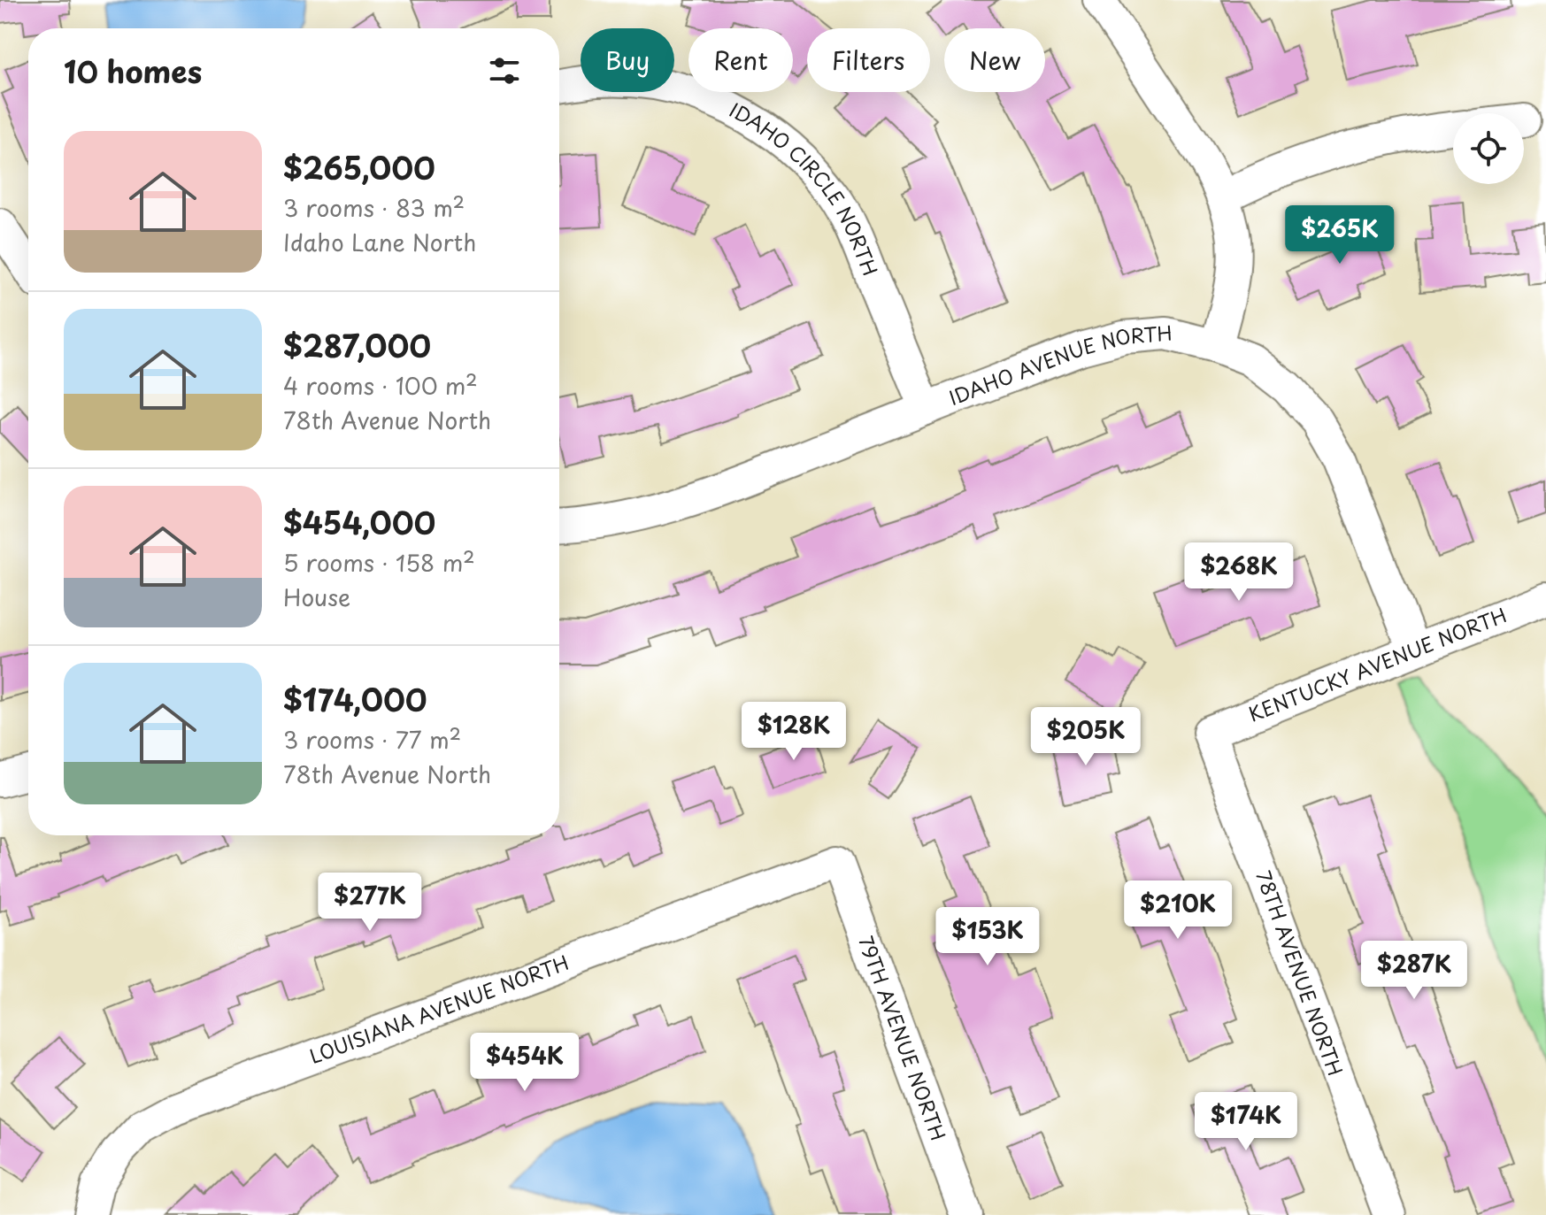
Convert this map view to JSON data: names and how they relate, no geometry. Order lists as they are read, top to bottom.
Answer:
{
  "streets": {
    "street": [
      "IDAHO CIRCLE NORTH",
      "IDAHO AVENUE NORTH",
      "KENTUCKY AVENUE NORTH",
      "78TH AVENUE NORTH",
      "LOUISIANA AVENUE NORTH",
      "79TH AVENUE NORTH"
    ]
  },
  "crossings": [
    ["IDAHO CIRCLE NORTH", "IDAHO AVENUE NORTH"],
    ["IDAHO AVENUE NORTH", "KENTUCKY AVENUE NORTH"],
    ["KENTUCKY AVENUE NORTH", "78TH AVENUE NORTH"],
    ["LOUISIANA AVENUE NORTH", "79TH AVENUE NORTH"]
  ],
  "page": {
    "chip": [
      "Buy",
      "Rent",
      "Filters",
      "New"
    ],
    "heading": "10 homes",
    "list": [
      {
        "name": "$265,000",
        "note": "3 rooms · 83 m² · Idaho Lane North"
      },
      {
        "name": "$287,000",
        "note": "4 rooms · 100 m² · 78th Avenue North"
      },
      {
        "name": "$454,000",
        "note": "5 rooms · 158 m² · House"
      },
      {
        "name": "$174,000",
        "note": "3 rooms · 77 m² · 78th Avenue North"
      }
    ],
    "price": [
      "$265K",
      "$268K",
      "$128K",
      "$205K",
      "$277K",
      "$210K",
      "$153K",
      "$287K",
      "$454K",
      "$174K"
    ]
  }
}
